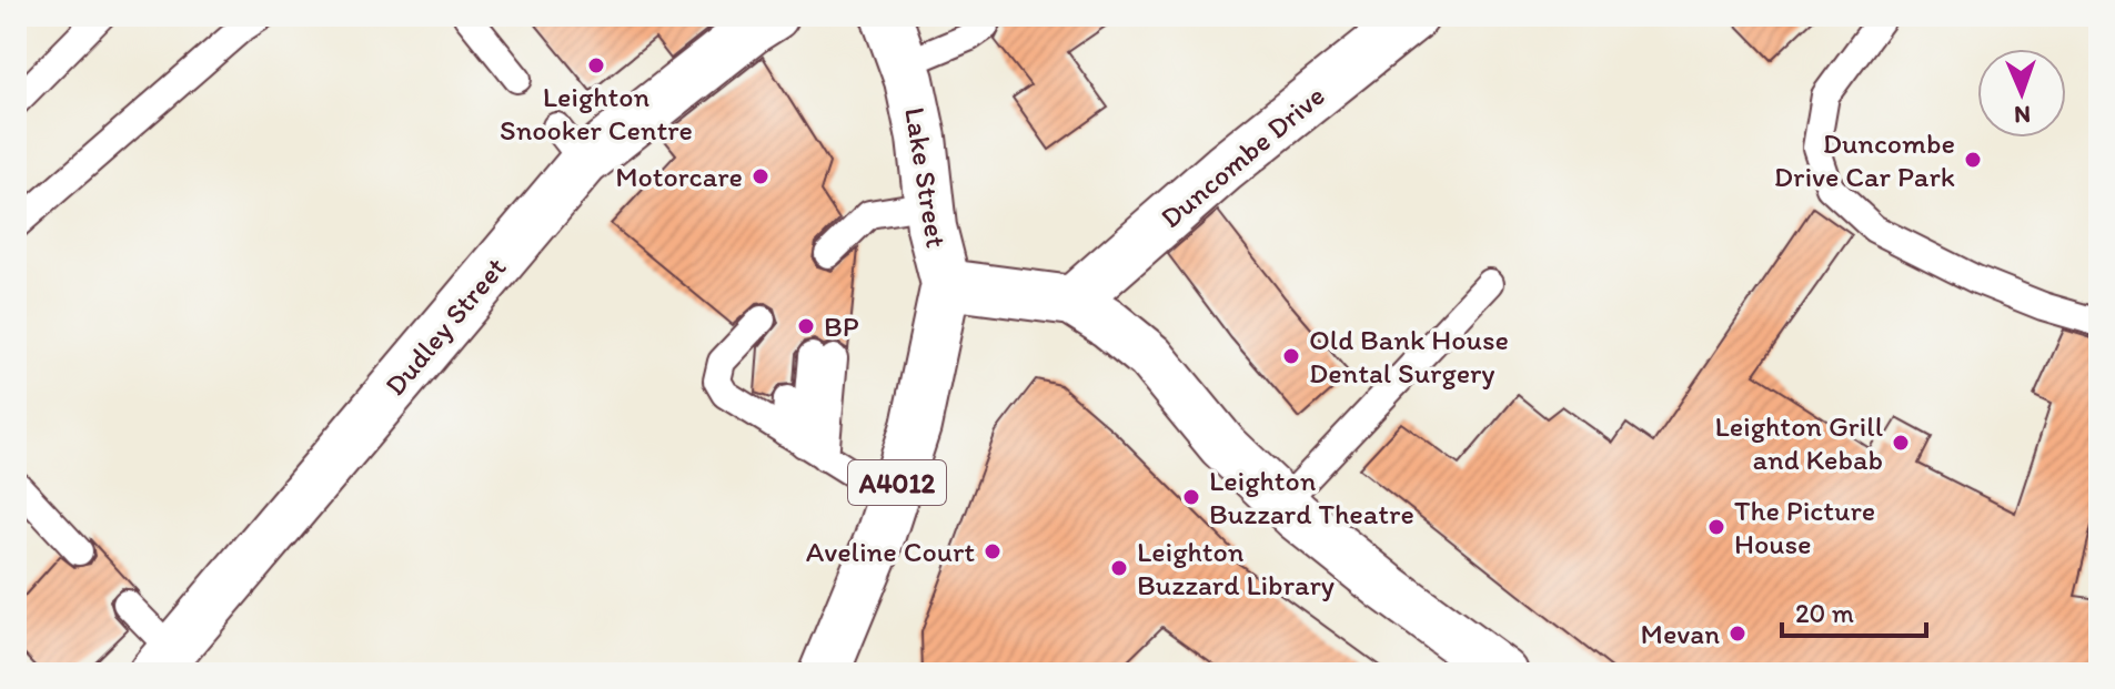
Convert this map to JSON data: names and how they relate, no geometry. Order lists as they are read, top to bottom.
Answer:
{
  "streets": {
    "street": [
      "Duncombe Drive",
      "Lake Street",
      "Dudley Street",
      "A4012"
    ]
  },
  "crossings": [
    ["Duncombe Drive", "Lake Street"],
    ["Lake Street", "A4012"]
  ],
  "places": [
    "Leighton Snooker Centre",
    "Duncombe Drive Car Park",
    "Motorcare",
    "BP",
    "Old Bank House Dental Surgery",
    "Leighton Grill and Kebab",
    "Leighton Buzzard Theatre",
    "The Picture House",
    "Aveline Court",
    "Leighton Buzzard Library",
    "Mevan"
  ],
  "scale_bar": "20 m",
  "north": "bottom"
}
